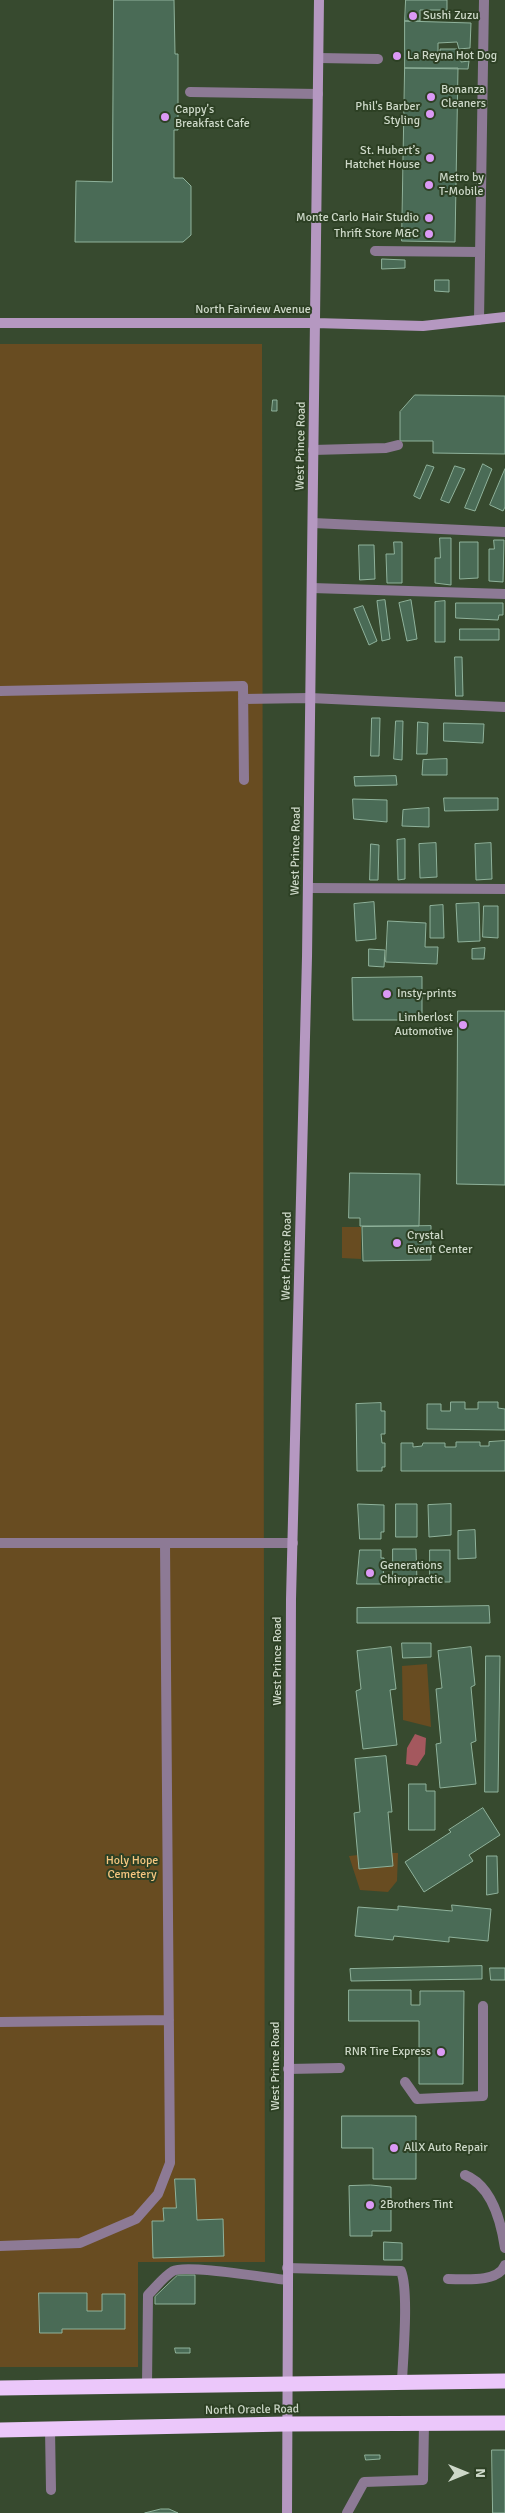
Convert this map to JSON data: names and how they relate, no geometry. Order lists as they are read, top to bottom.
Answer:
{
  "streets": {
    "highway": ["North Oracle Road"],
    "main road": ["North Fairview Avenue", "West Prince Road"]
  },
  "crossings": [
    ["North Fairview Avenue", "West Prince Road"],
    ["West Prince Road", "North Oracle Road"]
  ],
  "parks": ["Holy Hope Cemetery"],
  "places": [
    "Sushi Zuzu",
    "La Reyna Hot Dog",
    "Bonanza Cleaners",
    "Phil's Barber Styling",
    "Cappy's Breakfast Cafe",
    "St. Hubert’s Hatchet House",
    "Metro by T-Mobile",
    "Monte Carlo Hair Studio",
    "Thrift Store M&C",
    "Insty-prints",
    "Limberlost Automotive",
    "Crystal Event Center",
    "Generations Chiropractic",
    "RNR Tire Express",
    "AllX Auto Repair",
    "2Brothers Tint"
  ],
  "north": "right"
}
